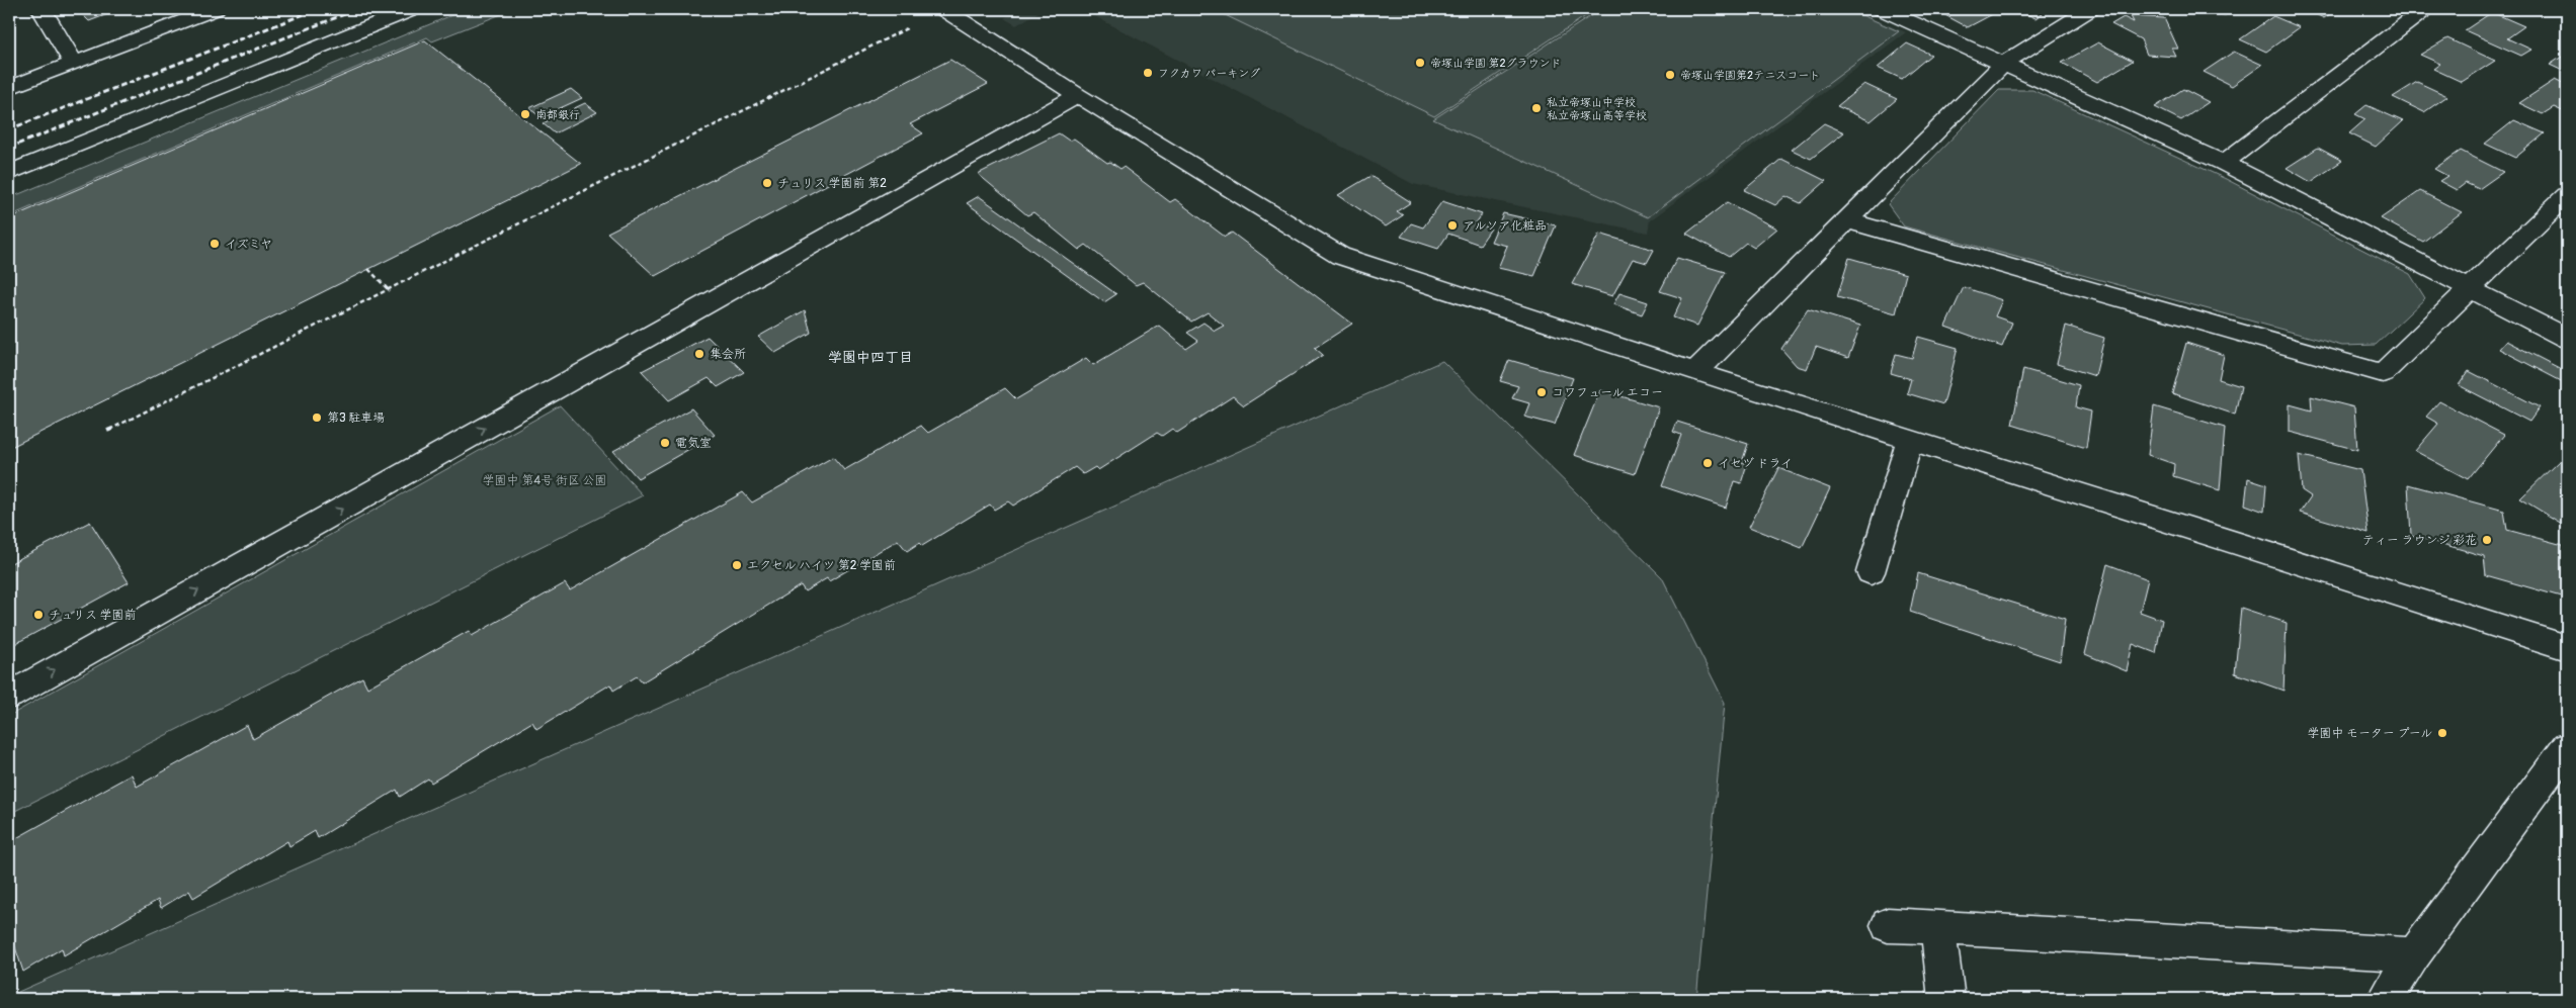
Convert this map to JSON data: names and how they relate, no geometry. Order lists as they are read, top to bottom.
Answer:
{
  "districts": ["学園中四丁目"],
  "parks": ["学園中 第4号 街区 公園"],
  "places": [
    "帝塚山学園 第2グラウンド",
    "フクカワ パーキング",
    "帝塚山学園第2テニスコート",
    "私立帝塚山中学校 私立帝塚山高等学校",
    "南都銀行",
    "チュリス 学園前 第2",
    "アルソア化粧品",
    "イズミヤ",
    "集会所",
    "コワフュール エコー",
    "第3 駐車場",
    "電気室",
    "イセヅ ドライ",
    "ティー ラウンジ 彩花",
    "エクセル ハイツ 第2 学園前",
    "チュリス 学園前",
    "学園中 モーター プール"
  ]
}
